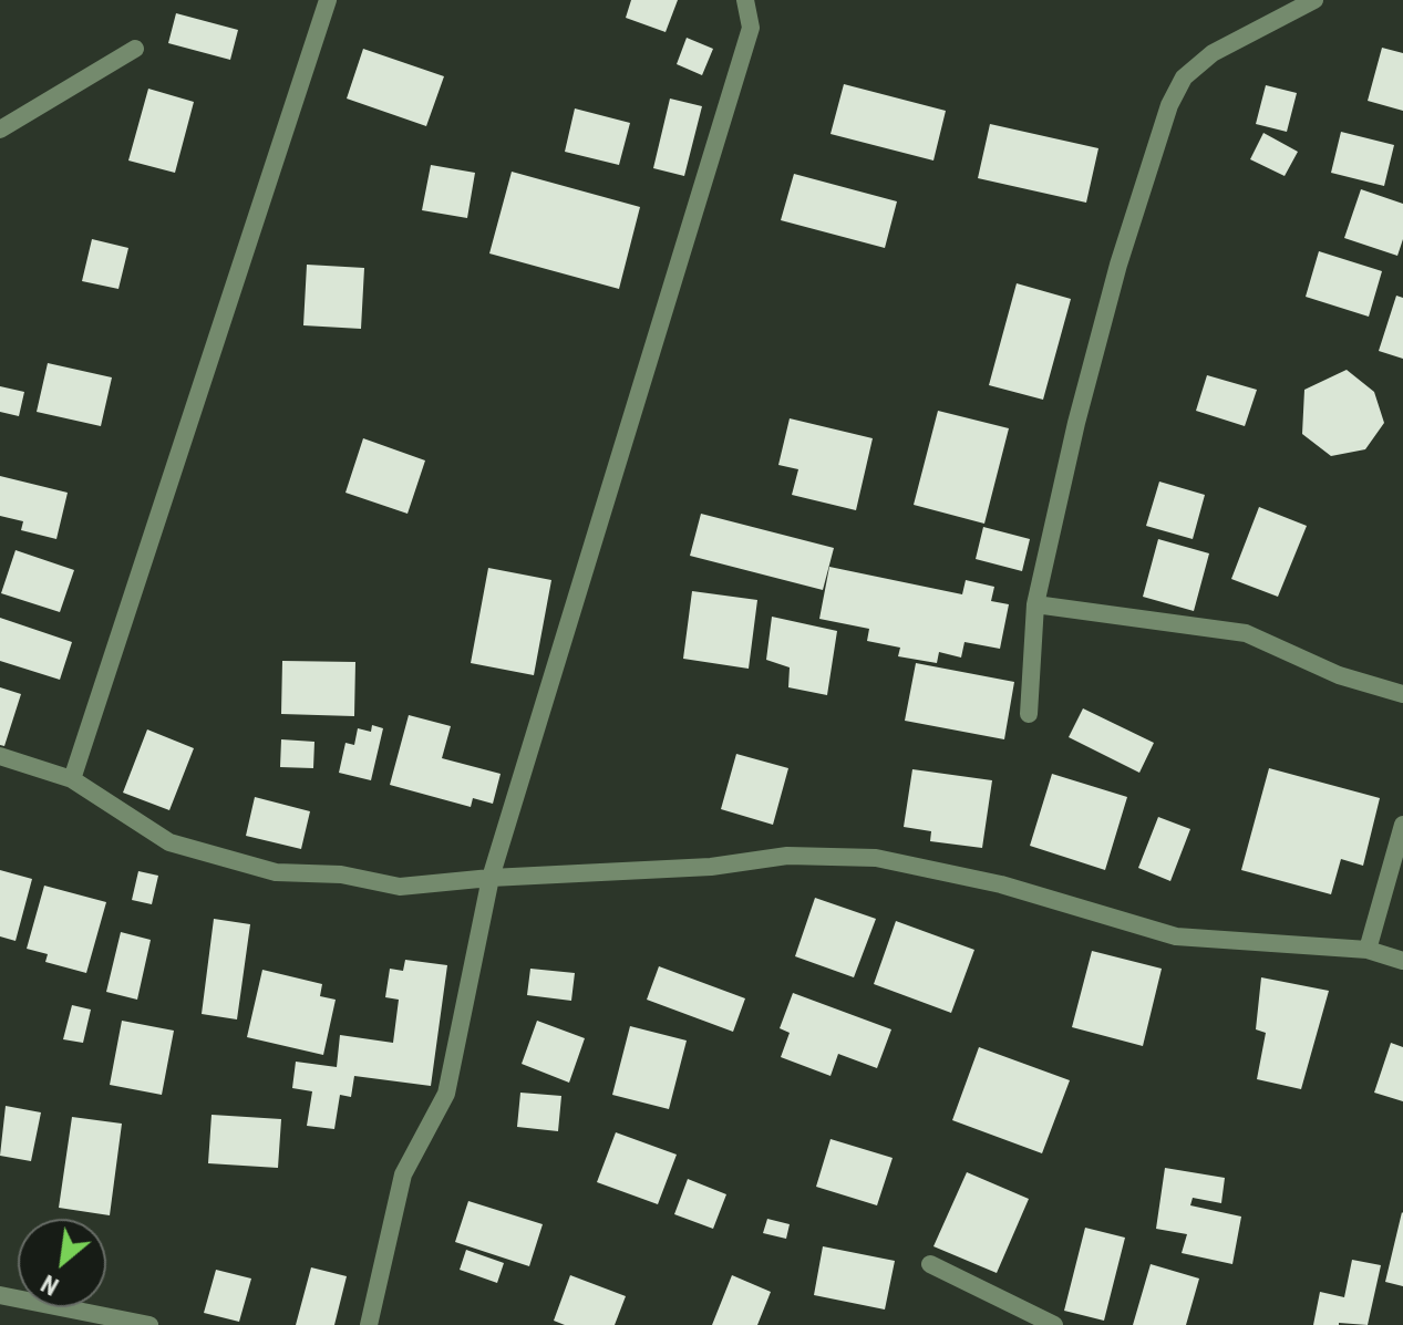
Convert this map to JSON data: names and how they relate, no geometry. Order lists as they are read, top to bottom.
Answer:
{
  "north": "bottom left"
}
